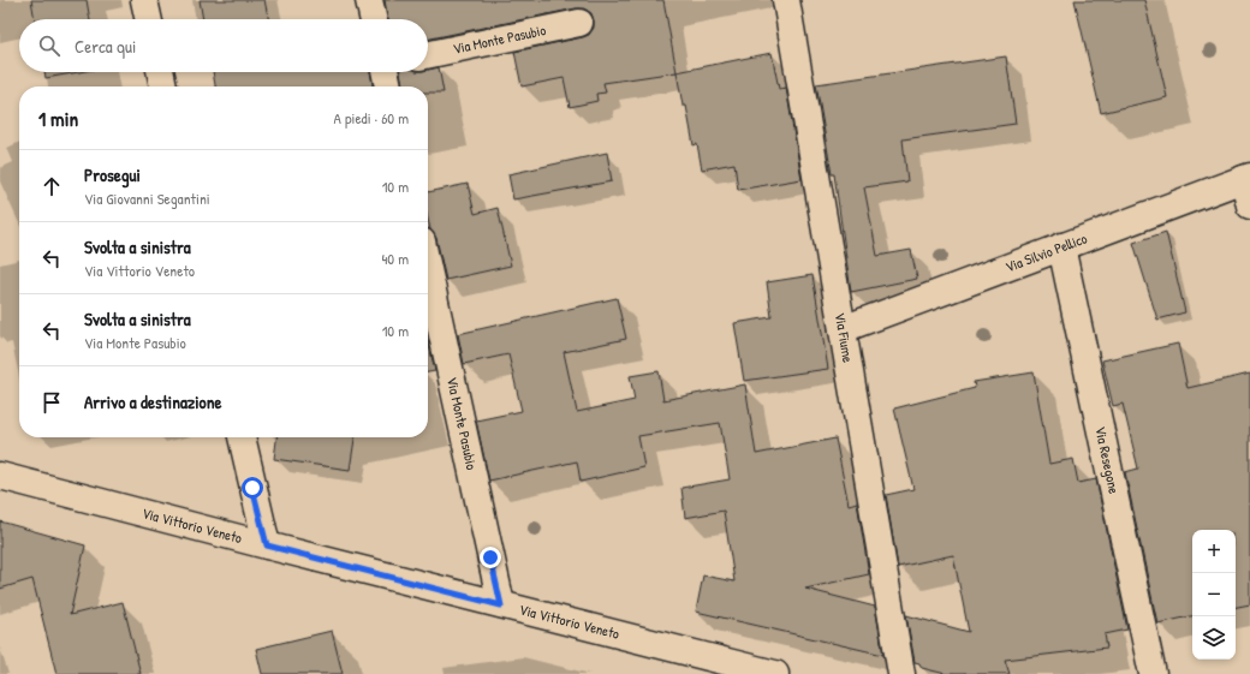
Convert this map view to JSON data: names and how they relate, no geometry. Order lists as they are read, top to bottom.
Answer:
{
  "streets": {
    "street": [
      "Via Monte Pasubio",
      "Via Silvio Pellico",
      "Via Fiume",
      "Via Resegone",
      "Via Vittorio Veneto"
    ]
  },
  "crossings": [
    ["Via Monte Pasubio", "Via Vittorio Veneto"],
    ["Via Silvio Pellico", "Via Fiume"],
    ["Via Silvio Pellico", "Via Resegone"]
  ],
  "page": {
    "search": "Cerca qui",
    "heading": ["1 min", "A piedi · 60 m"],
    "list": [
      ["Prosegui", "Via Giovanni Segantini", "10 m"],
      ["Svolta a sinistra", "Via Vittorio Veneto", "40 m"],
      ["Svolta a sinistra", "Via Monte Pasubio", "10 m"],
      "Arrivo a destinazione"
    ],
    "map_buttons": ["+", "−"]
  }
}
